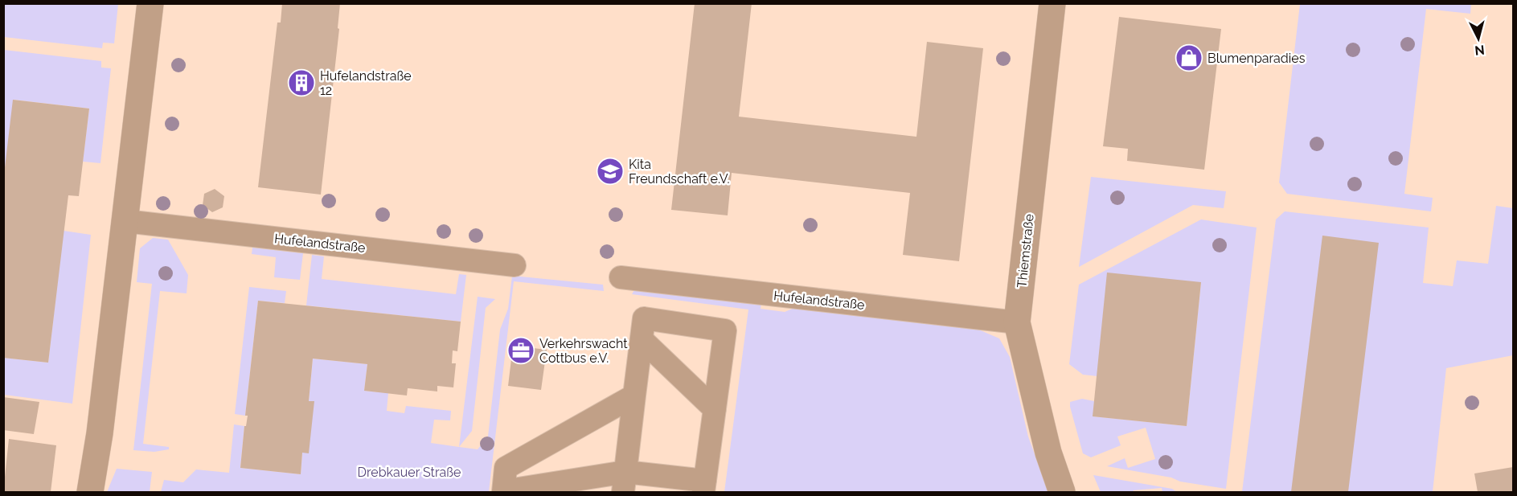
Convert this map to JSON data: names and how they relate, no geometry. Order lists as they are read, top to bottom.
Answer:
{
  "streets": {
    "street": ["Thiemstraße"],
    "lane": ["Hufelandstraße"]
  },
  "crossings": [
    ["Hufelandstraße", "Thiemstraße"]
  ],
  "parks": ["Drebkauer Straße"],
  "places": {
    "shop": ["Blumenparadies"],
    "building": ["Hufelandstraße 12"],
    "school or university": ["Kita Freundschaft e.V."],
    "office": ["Verkehrswacht Cottbus e.V."]
  },
  "north": "bottom"
}
